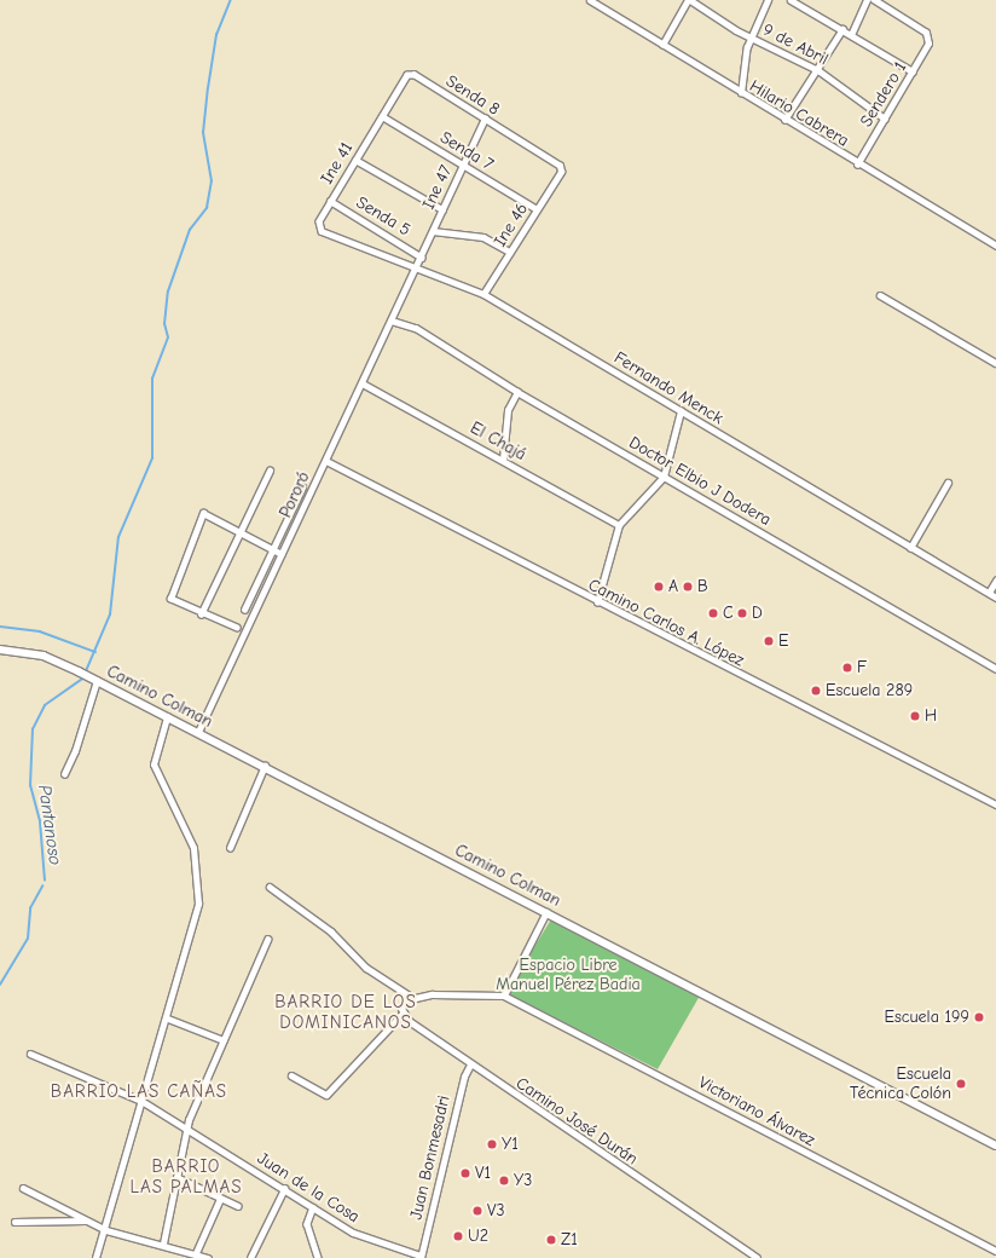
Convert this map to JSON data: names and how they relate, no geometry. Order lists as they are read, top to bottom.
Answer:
{
  "streets": {
    "street": [
      "9 de Abril",
      "Sendero 1",
      "Senda 8",
      "Hilario Cabrera",
      "Senda 7",
      "Ine 41",
      "Ine 47",
      "Senda 5",
      "Ine 46",
      "Fernando Menck",
      "El Chajá",
      "Doctor Elbio J Dodera",
      "Pororó",
      "Camino Carlos A. López",
      "Camino Colman",
      "Victoriano Álvarez",
      "Camino José Durán",
      "Juan Bonmesadri",
      "Juan de la Cosa"
    ]
  },
  "crossings": [
    ["9 de Abril", "Sendero 1"],
    ["Sendero 1", "Hilario Cabrera"],
    ["Senda 8", "Senda 7"],
    ["Senda 8", "Ine 41"],
    ["Senda 8", "Ine 47"],
    ["Senda 8", "Ine 46"],
    ["Senda 7", "Ine 41"],
    ["Senda 7", "Ine 47"],
    ["Senda 7", "Ine 46"],
    ["Ine 41", "Senda 5"],
    ["Ine 41", "Fernando Menck"],
    ["Ine 47", "Senda 5"],
    ["Ine 47", "Fernando Menck"],
    ["Ine 47", "Pororó"],
    ["Ine 46", "Fernando Menck"],
    ["Fernando Menck", "Pororó"],
    ["El Chajá", "Pororó"],
    ["Doctor Elbio J Dodera", "Pororó"],
    ["Pororó", "Camino Carlos A. López"],
    ["Pororó", "Camino Colman"],
    ["Camino José Durán", "Juan Bonmesadri"],
    ["Juan Bonmesadri", "Juan de la Cosa"]
  ],
  "districts": ["BARRIO DE LOS DOMINICANOS", "BARRIO LAS CAÑAS", "BARRIO LAS PALMAS"],
  "water": ["Pantanoso"],
  "parks": ["Espacio Libre Manuel Pérez Badia"],
  "places": [
    "A",
    "B",
    "C",
    "D",
    "E",
    "F",
    "Escuela 289",
    "H",
    "Escuela 199",
    "Escuela Técnica Colón",
    "Y1",
    "V1",
    "Y3",
    "V3",
    "U2",
    "Z1"
  ]
}
